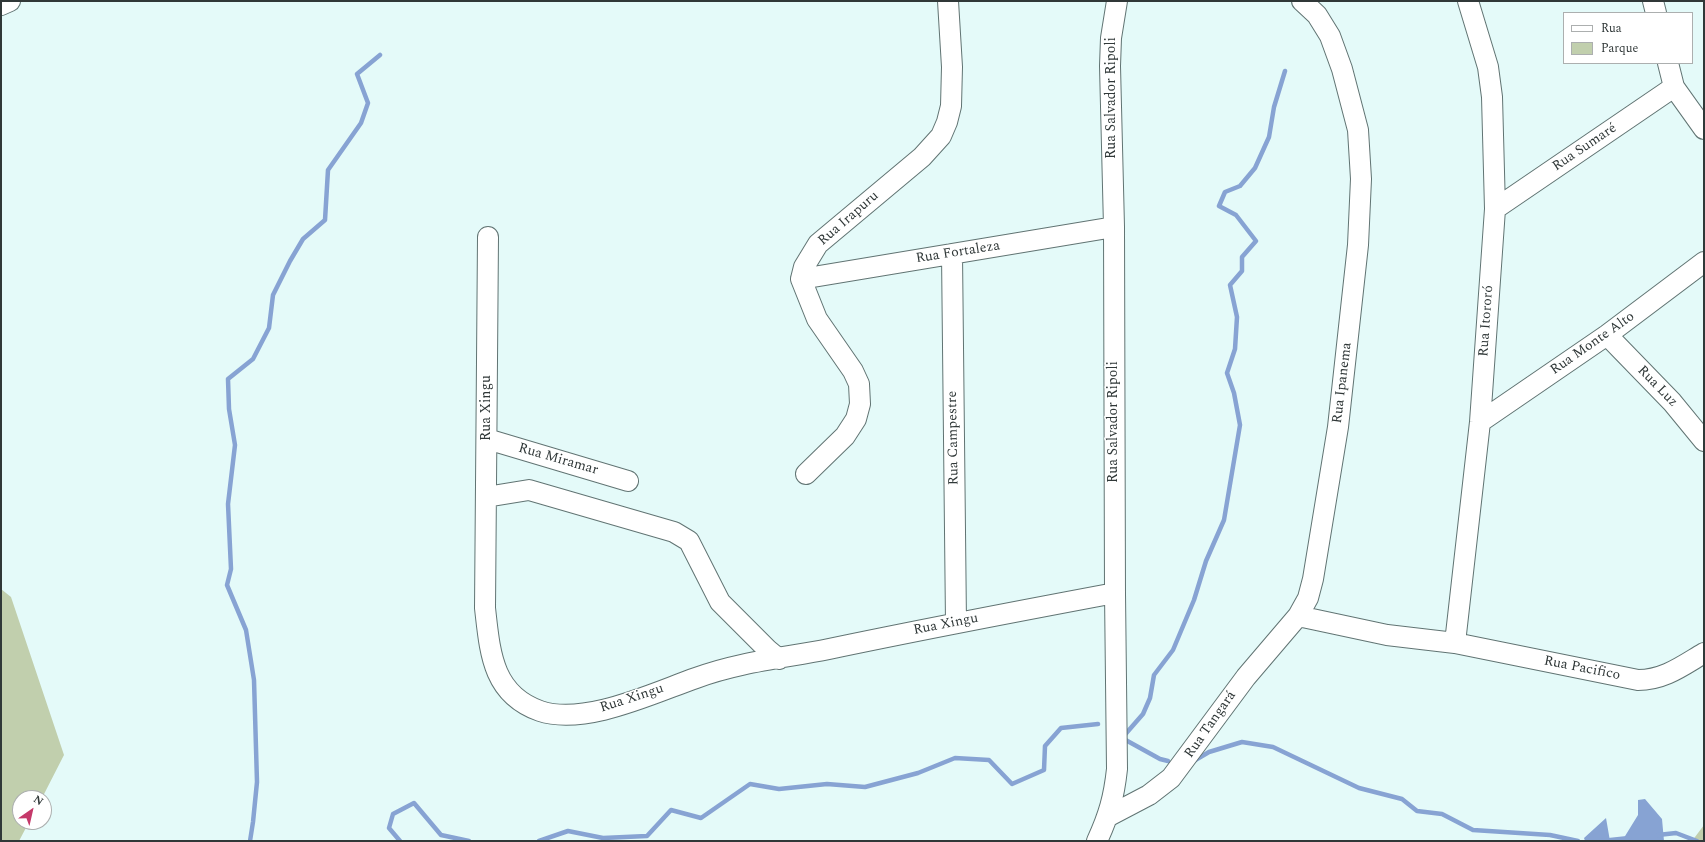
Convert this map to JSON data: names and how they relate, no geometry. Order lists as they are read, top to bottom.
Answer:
{
  "streets": {
    "street": [
      "Rua Salvador Ripoli",
      "Rua Sumaré",
      "Rua Irapuru",
      "Rua Fortaleza",
      "Rua Itororó",
      "Rua Monte Alto",
      "Rua Ipanema",
      "Rua Luz",
      "Rua Xingu",
      "Rua Campestre",
      "Rua Miramar",
      "Rua Pacifico",
      "Rua Tangará"
    ]
  },
  "crossings": [
    ["Rua Salvador Ripoli", "Rua Fortaleza"],
    ["Rua Salvador Ripoli", "Rua Xingu"],
    ["Rua Salvador Ripoli", "Rua Tangará"],
    ["Rua Sumaré", "Rua Itororó"],
    ["Rua Irapuru", "Rua Fortaleza"],
    ["Rua Fortaleza", "Rua Campestre"],
    ["Rua Itororó", "Rua Monte Alto"],
    ["Rua Itororó", "Rua Pacifico"],
    ["Rua Monte Alto", "Rua Luz"],
    ["Rua Ipanema", "Rua Tangará"],
    ["Rua Xingu", "Rua Campestre"],
    ["Rua Xingu", "Rua Miramar"]
  ],
  "legend": ["Rua", "Parque"],
  "north": "top right"
}
